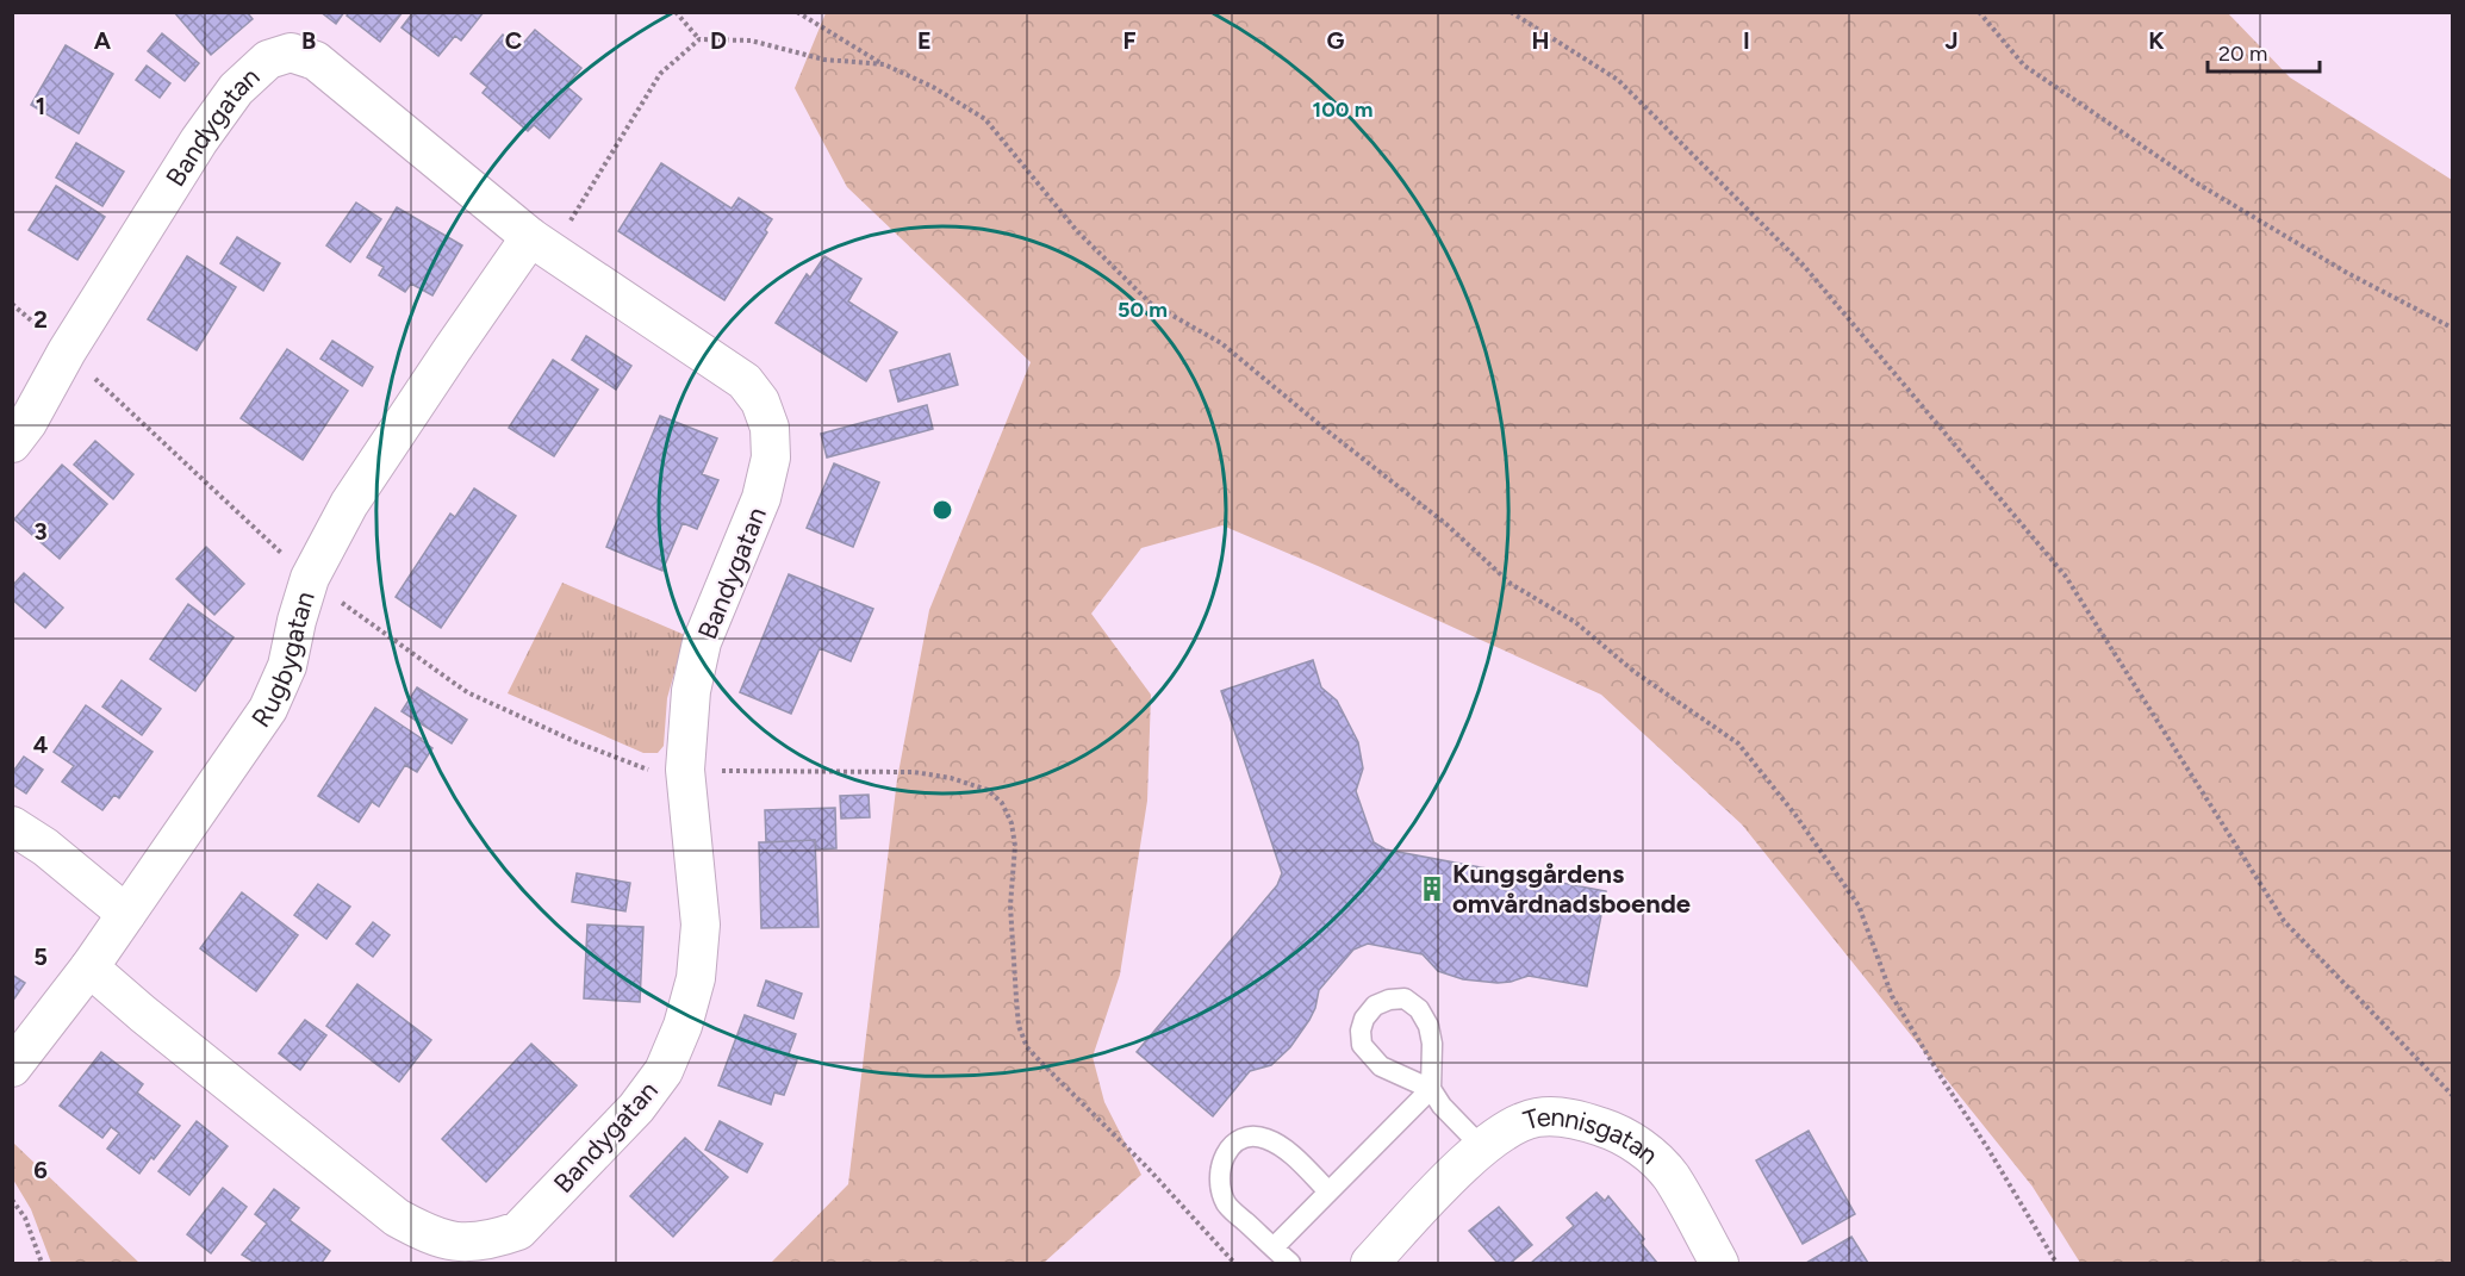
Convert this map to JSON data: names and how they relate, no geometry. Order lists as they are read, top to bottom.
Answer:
{
  "streets": {
    "street": ["Bandygatan", "Rugbygatan", "Tennisgatan"]
  },
  "crossings": [
    ["Bandygatan", "Rugbygatan"]
  ],
  "places": {
    "building": ["Kungsgårdens omvårdnadsboende"]
  },
  "scale_bar": "20 m",
  "grid": {
    "columns": [
      "A",
      "B",
      "C",
      "D",
      "E",
      "F",
      "G",
      "H",
      "I",
      "J",
      "K"
    ],
    "rows": [
      "1",
      "2",
      "3",
      "4",
      "5",
      "6"
    ]
  },
  "rings": ["100 m", "50 m"]
}
